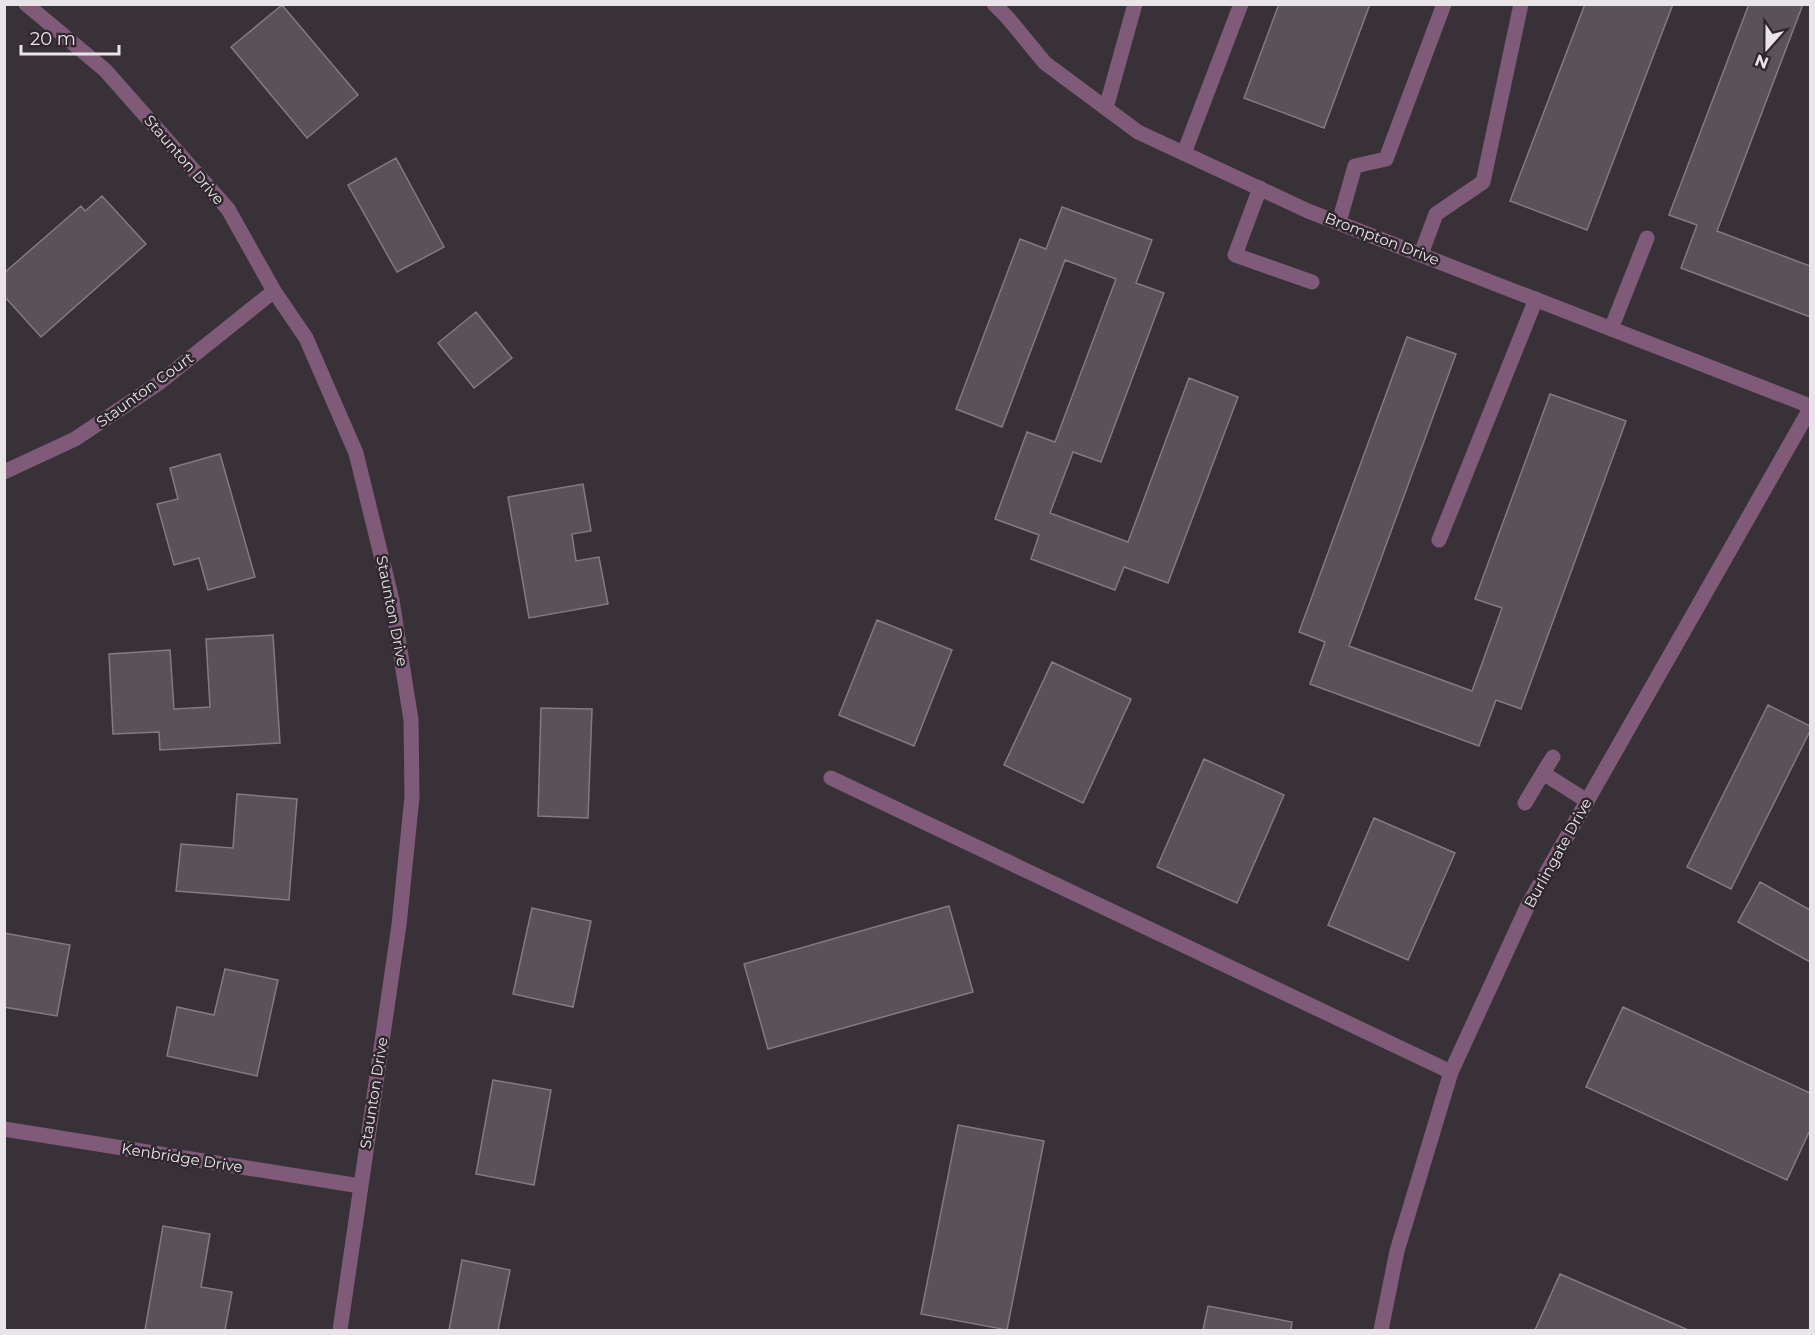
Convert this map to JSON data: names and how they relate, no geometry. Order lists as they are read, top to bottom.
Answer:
{
  "streets": {
    "street": [
      "Staunton Drive",
      "Brompton Drive",
      "Staunton Court",
      "Burlingate Drive",
      "Kenbridge Drive"
    ]
  },
  "crossings": [
    ["Staunton Drive", "Staunton Court"],
    ["Staunton Drive", "Kenbridge Drive"],
    ["Brompton Drive", "Burlingate Drive"]
  ],
  "scale_bar": "20 m",
  "north": "bottom"
}
